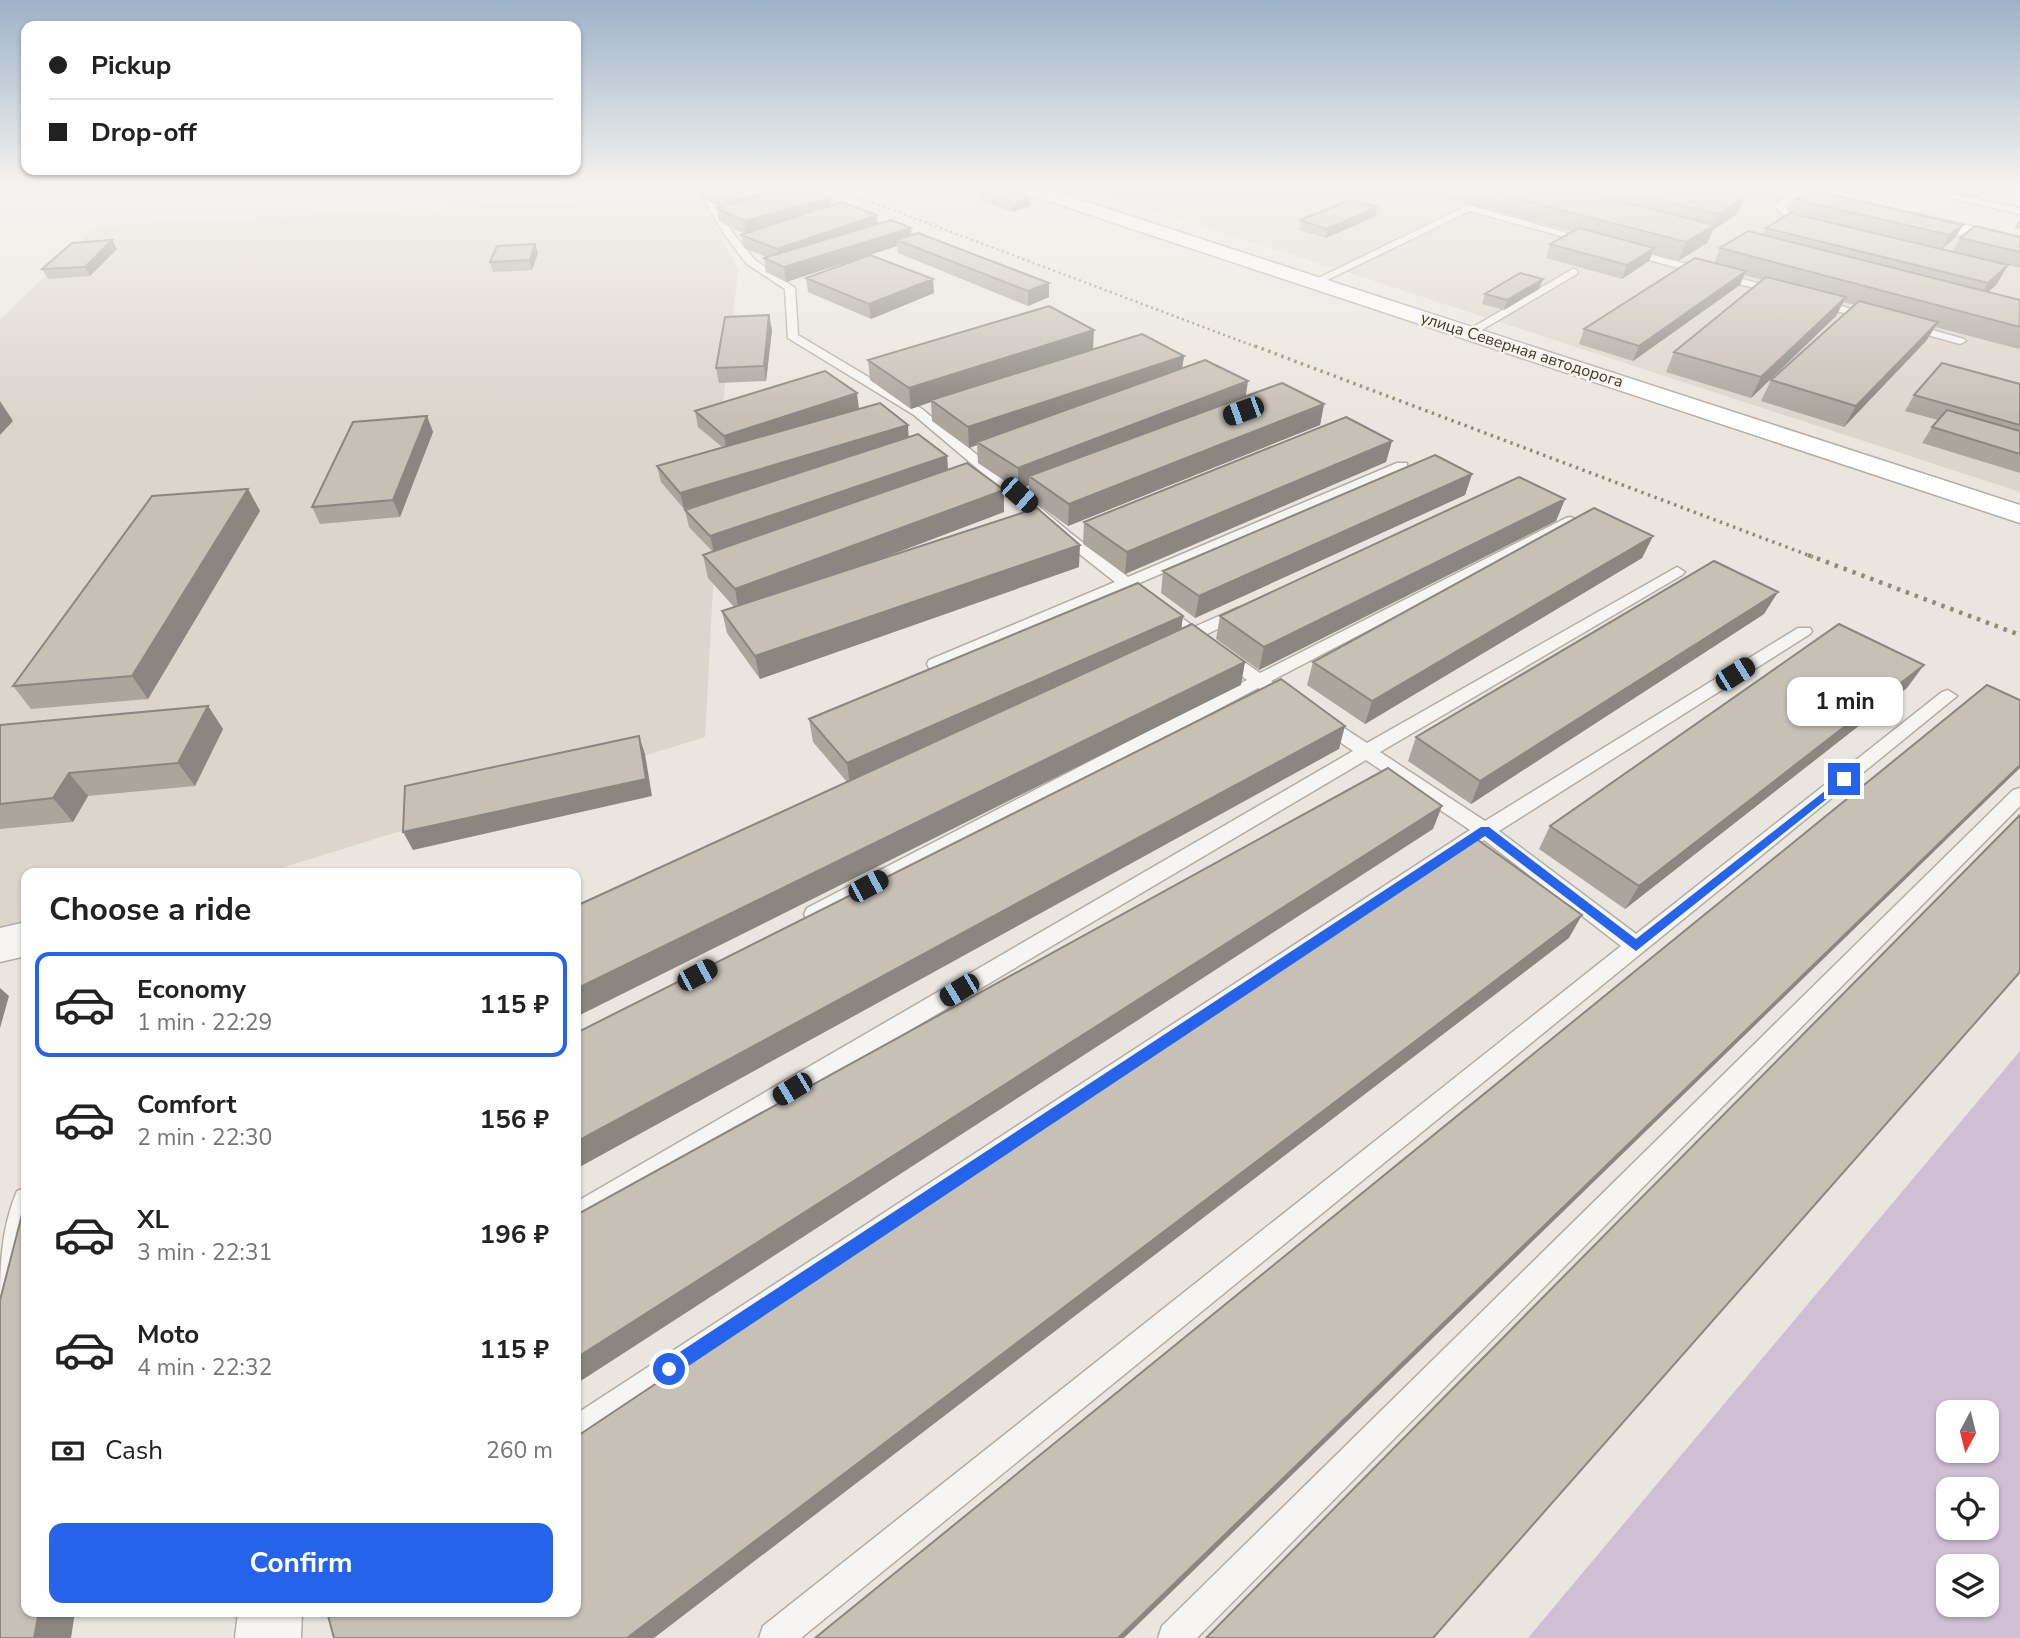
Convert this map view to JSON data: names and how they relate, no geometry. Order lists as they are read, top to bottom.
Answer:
{
  "streets": {
    "main road": ["улица Северная автодорога"]
  },
  "north": "bottom",
  "page": {
    "banner": ["Pickup", "Drop-off"],
    "bubble": "1 min",
    "heading": "Choose a ride",
    "list": [
      {
        "name": "Economy",
        "note": "1 min · 22:29",
        "value": "115 ₽"
      },
      {
        "name": "Comfort",
        "note": "2 min · 22:30",
        "value": "156 ₽"
      },
      {
        "name": "XL",
        "note": "3 min · 22:31",
        "value": "196 ₽"
      },
      {
        "name": "Moto",
        "note": "4 min · 22:32",
        "value": "115 ₽"
      }
    ],
    "pay": ["Cash", "260 m"],
    "buttons": "Confirm"
  }
}
